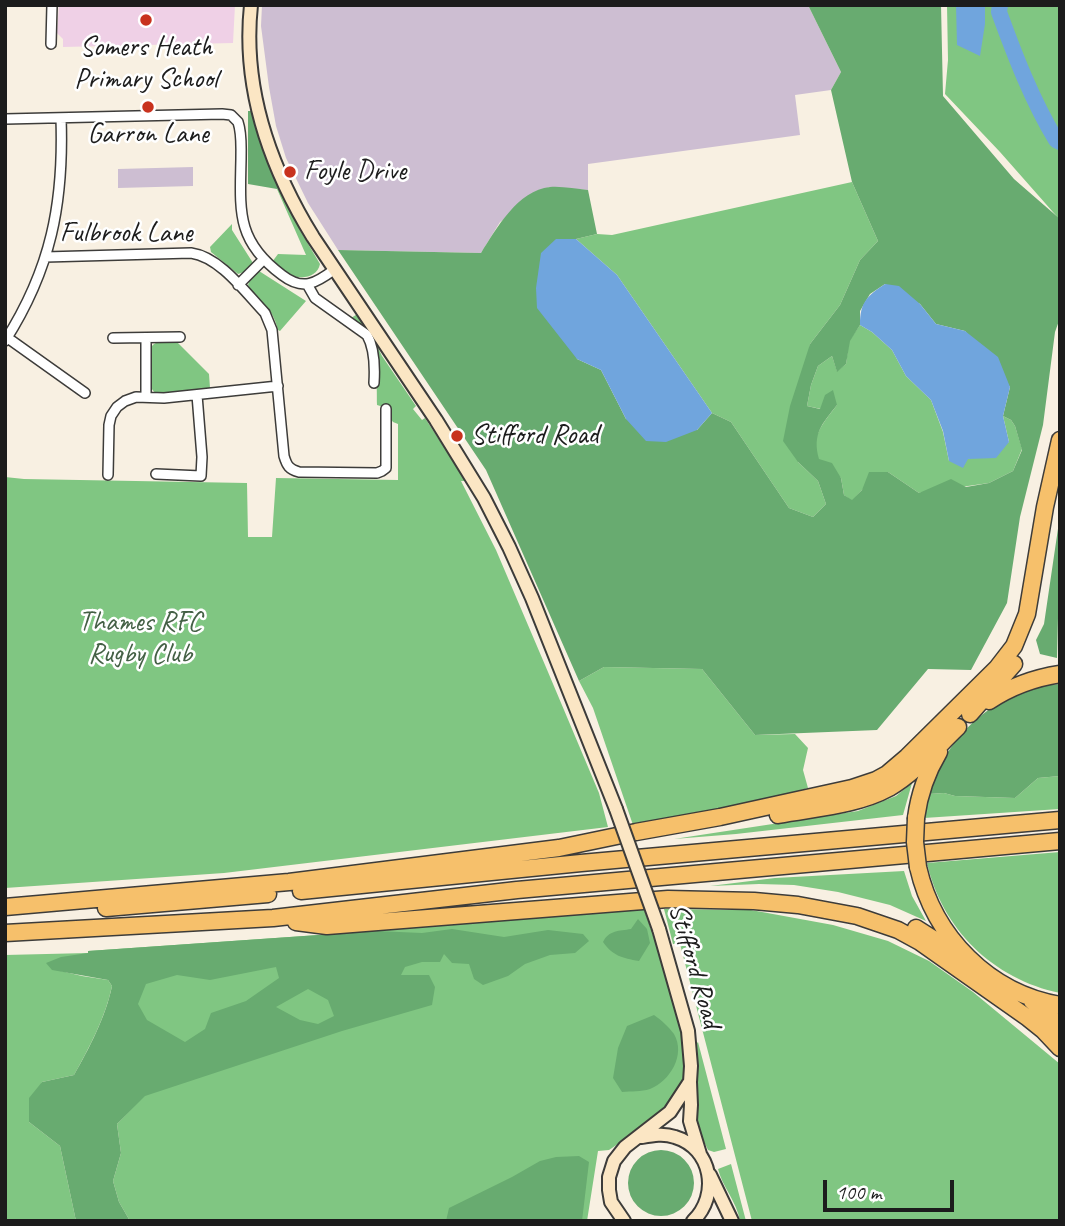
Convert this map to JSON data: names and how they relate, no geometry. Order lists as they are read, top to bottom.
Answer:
{
  "streets": {
    "main road": ["Stifford Road"],
    "street": ["Fulbrook Lane"]
  },
  "parks": ["Thames RFC Rugby Club"],
  "places": [
    "Somers Heath Primary School",
    "Garron Lane",
    "Foyle Drive",
    "Stifford Road"
  ],
  "scale_bar": "100 m"
}
